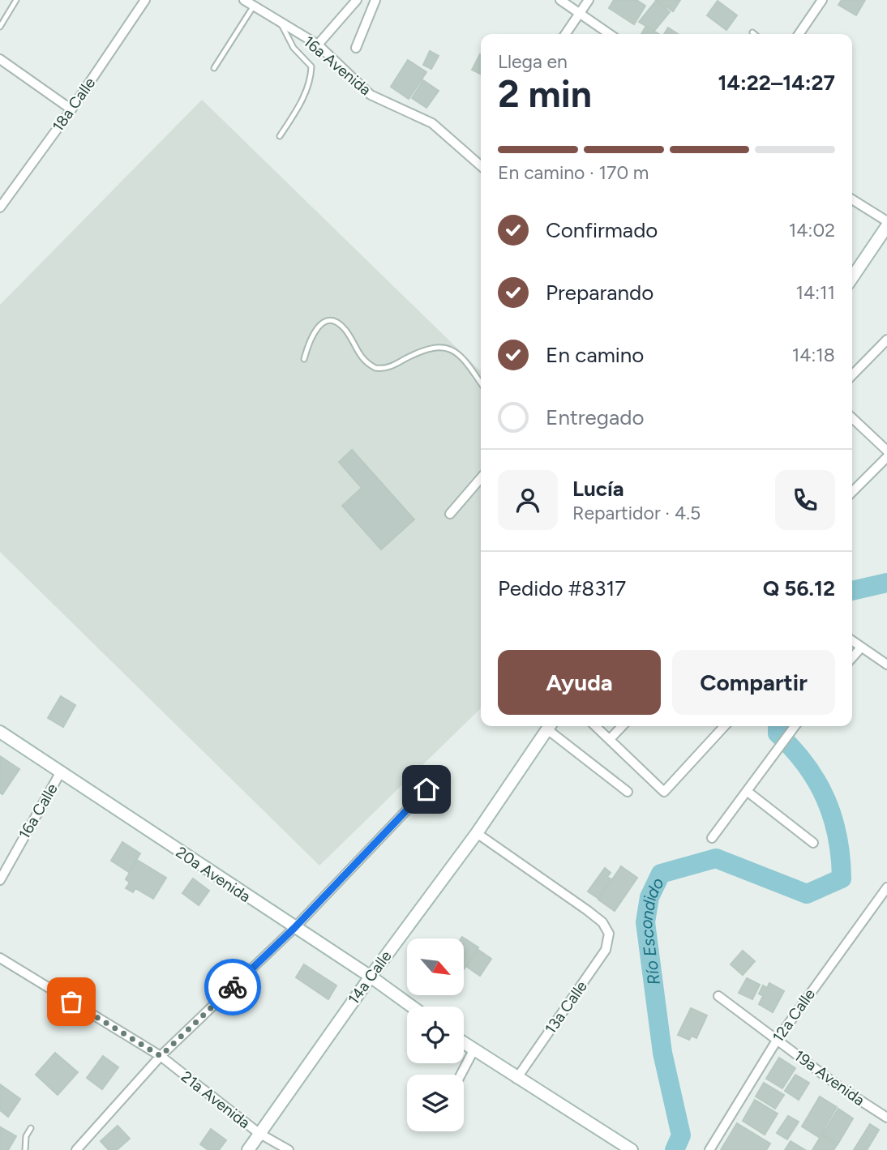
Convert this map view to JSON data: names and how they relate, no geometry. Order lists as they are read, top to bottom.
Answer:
{
  "streets": {
    "street": [
      "16a Avenida",
      "18a Calle",
      "16a Calle",
      "20a Avenida",
      "14a Calle",
      "13a Calle",
      "12a Calle",
      "19a Avenida",
      "21a Avenida"
    ]
  },
  "crossings": [
    ["16a Calle", "20a Avenida"],
    ["20a Avenida", "14a Calle"],
    ["14a Calle", "13a Calle"],
    ["14a Calle", "21a Avenida"],
    ["12a Calle", "19a Avenida"]
  ],
  "water": ["Río Escondido"],
  "north": "bottom right",
  "page": {
    "heading": ["2 min", "Llega en", "14:22–14:27"],
    "panel": [
      "Lucía",
      "Repartidor · 4.5",
      "Pedido #8317",
      "Q 56.12"
    ],
    "bar": "En camino · 170 m",
    "list": [
      ["Confirmado", "14:02"],
      ["Preparando", "14:11"],
      ["En camino", "14:18"],
      "Entregado"
    ],
    "buttons": ["Ayuda", "Compartir"]
  }
}
